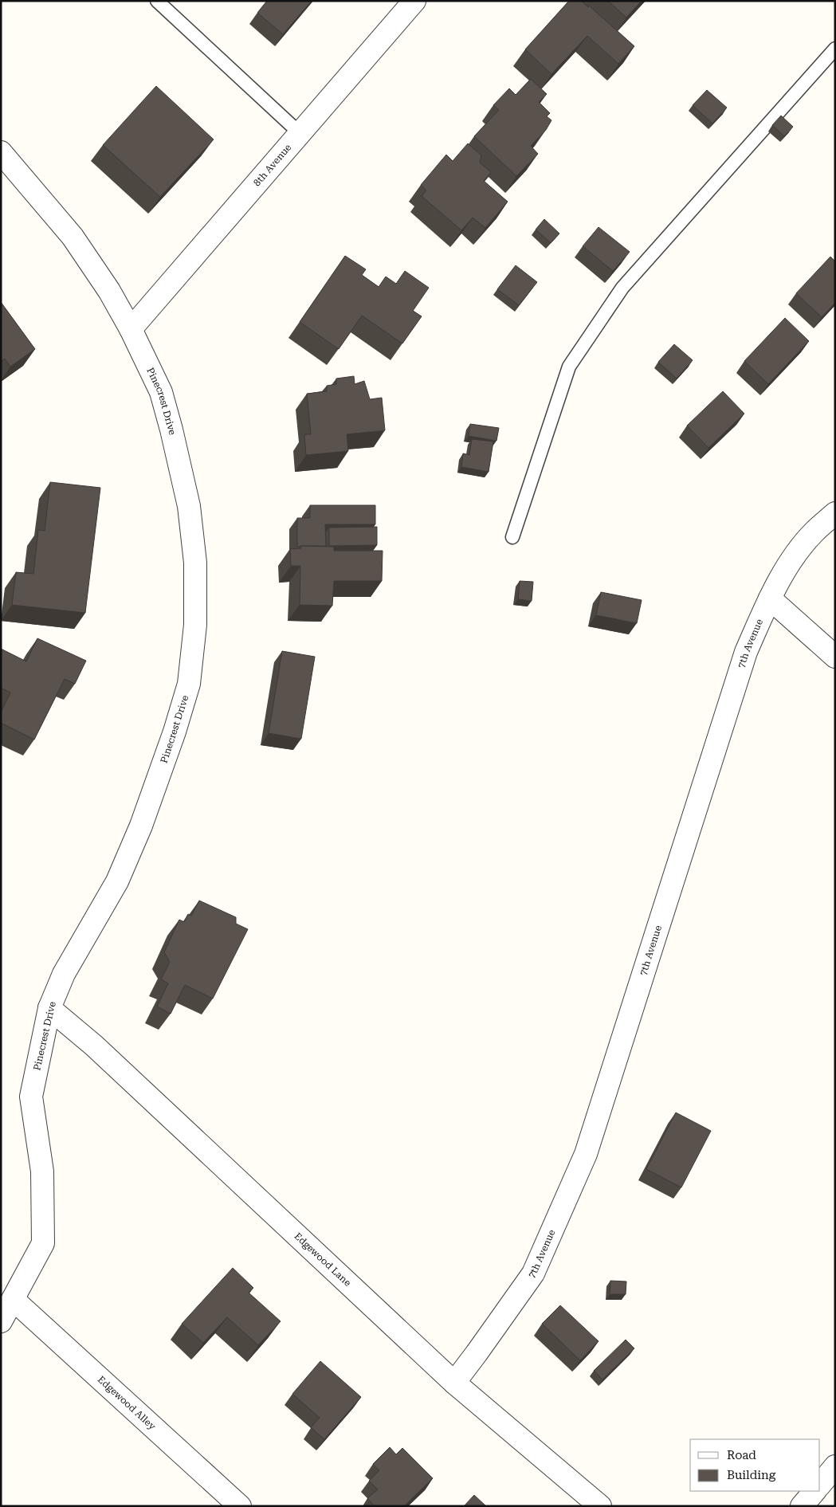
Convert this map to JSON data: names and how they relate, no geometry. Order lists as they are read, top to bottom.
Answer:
{
  "streets": {
    "street": [
      "8th Avenue",
      "Pinecrest Drive",
      "7th Avenue",
      "Edgewood Lane",
      "Edgewood Alley"
    ]
  },
  "crossings": [
    ["8th Avenue", "Pinecrest Drive"],
    ["Pinecrest Drive", "Edgewood Lane"],
    ["Pinecrest Drive", "Edgewood Alley"],
    ["7th Avenue", "Edgewood Lane"]
  ],
  "legend": ["Road", "Building"]
}
